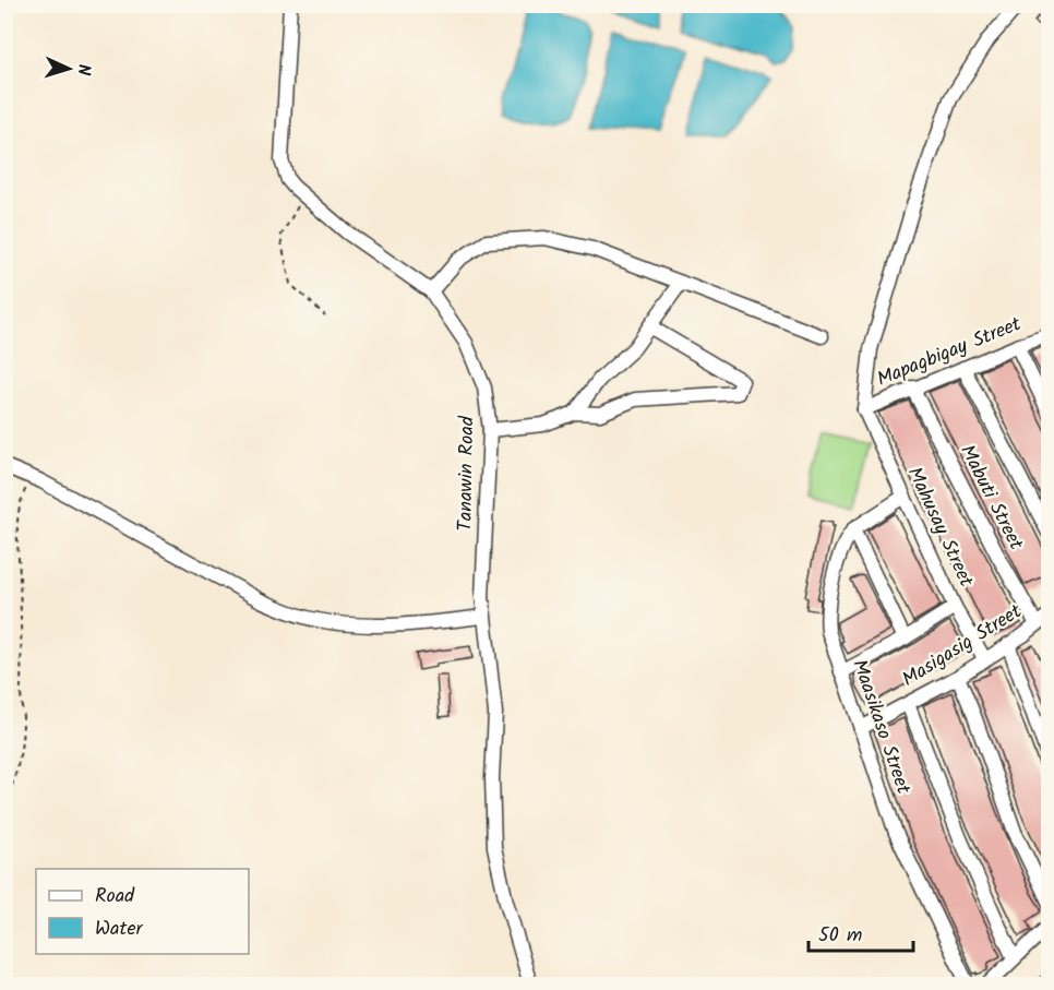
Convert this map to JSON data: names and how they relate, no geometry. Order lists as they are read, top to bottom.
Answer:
{
  "streets": {
    "street": [
      "Mapagbigay Street",
      "Tanawin Road",
      "Mabuti Street",
      "Mahusay Street",
      "Masigasig Street",
      "Maasikaso Street"
    ]
  },
  "crossings": [
    ["Mapagbigay Street", "Mabuti Street"],
    ["Mapagbigay Street", "Mahusay Street"],
    ["Mabuti Street", "Masigasig Street"],
    ["Mahusay Street", "Masigasig Street"],
    ["Masigasig Street", "Maasikaso Street"]
  ],
  "legend": ["Road", "Water"],
  "scale_bar": "50 m",
  "north": "right"
}
